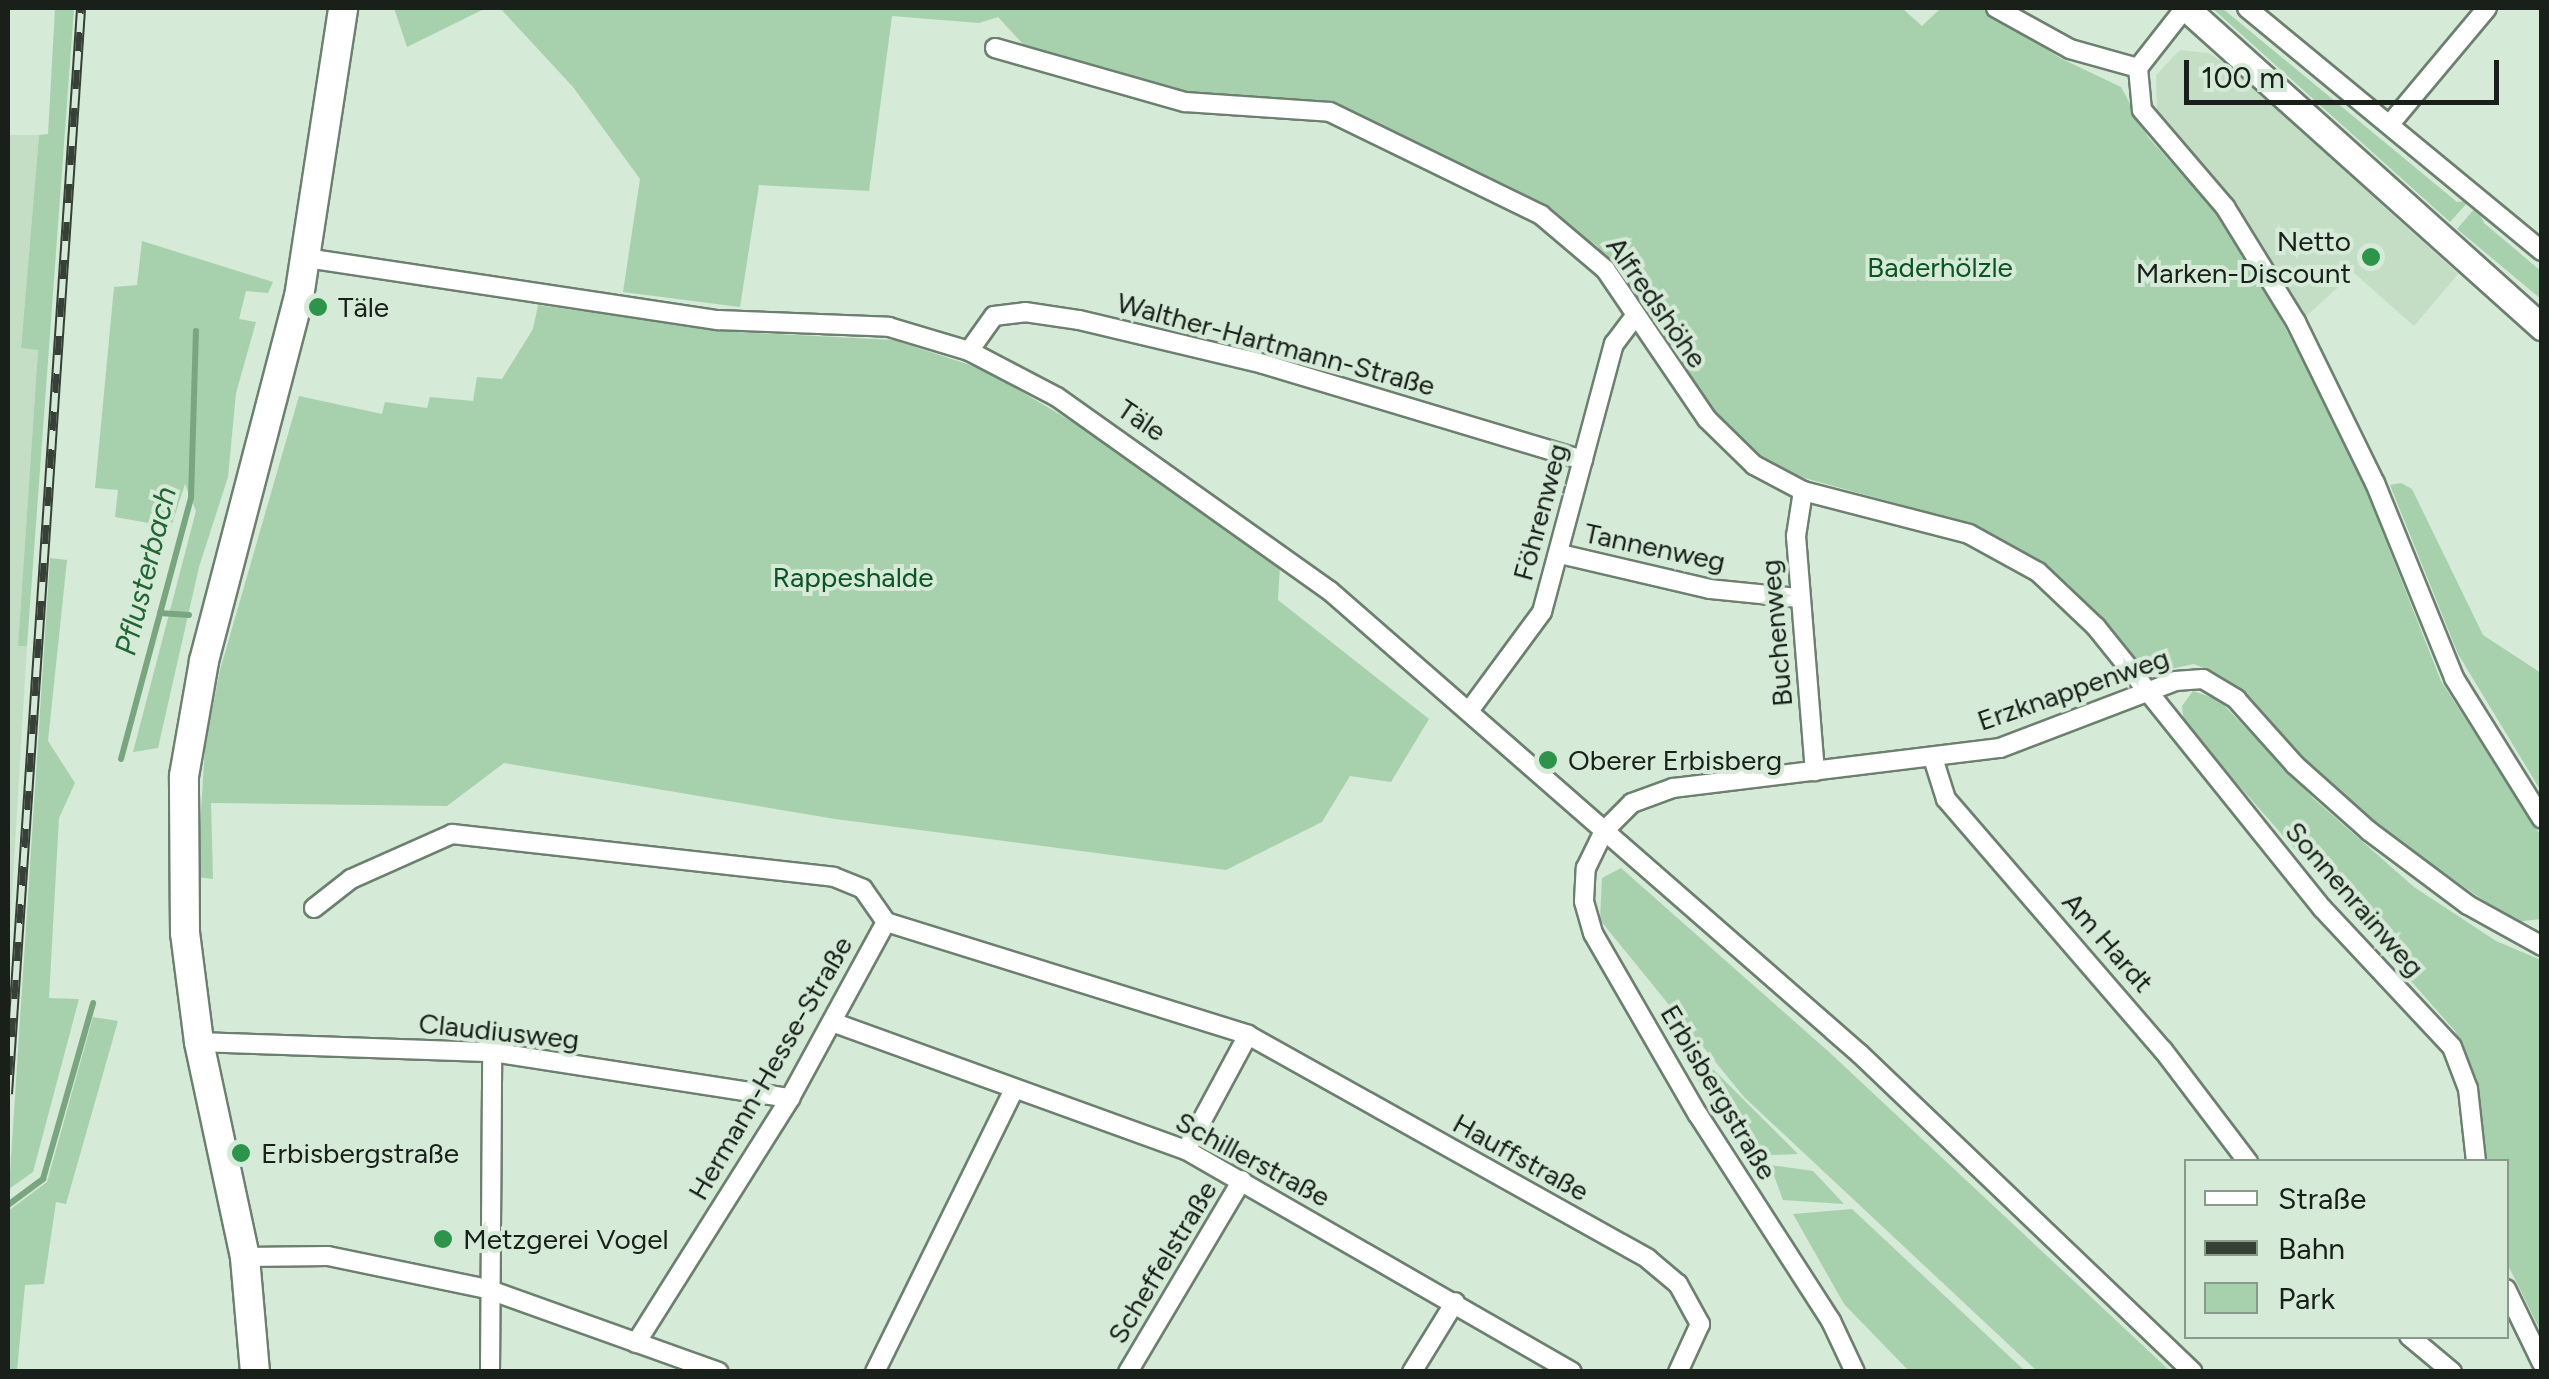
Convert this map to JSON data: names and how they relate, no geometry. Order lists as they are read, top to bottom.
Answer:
{
  "streets": {
    "street": [
      "Alfredshöhe",
      "Walther-Hartmann-Straße",
      "Täle",
      "Föhrenweg",
      "Tannenweg",
      "Buchenweg",
      "Erzknappenweg",
      "Sonnenrainweg",
      "Am Hardt",
      "Claudiusweg",
      "Hermann-Hesse-Straße",
      "Erbisbergstraße",
      "Hauffstraße",
      "Schillerstraße",
      "Scheffelstraße"
    ]
  },
  "crossings": [
    ["Alfredshöhe", "Föhrenweg"],
    ["Alfredshöhe", "Buchenweg"],
    ["Alfredshöhe", "Erzknappenweg"],
    ["Alfredshöhe", "Sonnenrainweg"],
    ["Walther-Hartmann-Straße", "Täle"],
    ["Walther-Hartmann-Straße", "Föhrenweg"],
    ["Täle", "Föhrenweg"],
    ["Täle", "Erzknappenweg"],
    ["Täle", "Erbisbergstraße"],
    ["Föhrenweg", "Tannenweg"],
    ["Tannenweg", "Buchenweg"],
    ["Buchenweg", "Erzknappenweg"],
    ["Erzknappenweg", "Sonnenrainweg"],
    ["Erzknappenweg", "Am Hardt"],
    ["Erzknappenweg", "Erbisbergstraße"],
    ["Claudiusweg", "Hermann-Hesse-Straße"],
    ["Hermann-Hesse-Straße", "Hauffstraße"],
    ["Hermann-Hesse-Straße", "Schillerstraße"],
    ["Schillerstraße", "Scheffelstraße"]
  ],
  "water": ["Pflusterbach"],
  "parks": ["Baderhölzle", "Rappeshalde"],
  "places": [
    "Netto Marken-Discount",
    "Täle",
    "Oberer Erbisberg",
    "Erbisbergstraße",
    "Metzgerei Vogel"
  ],
  "legend": ["Straße", "Bahn", "Park"],
  "scale_bar": "100 m"
}
